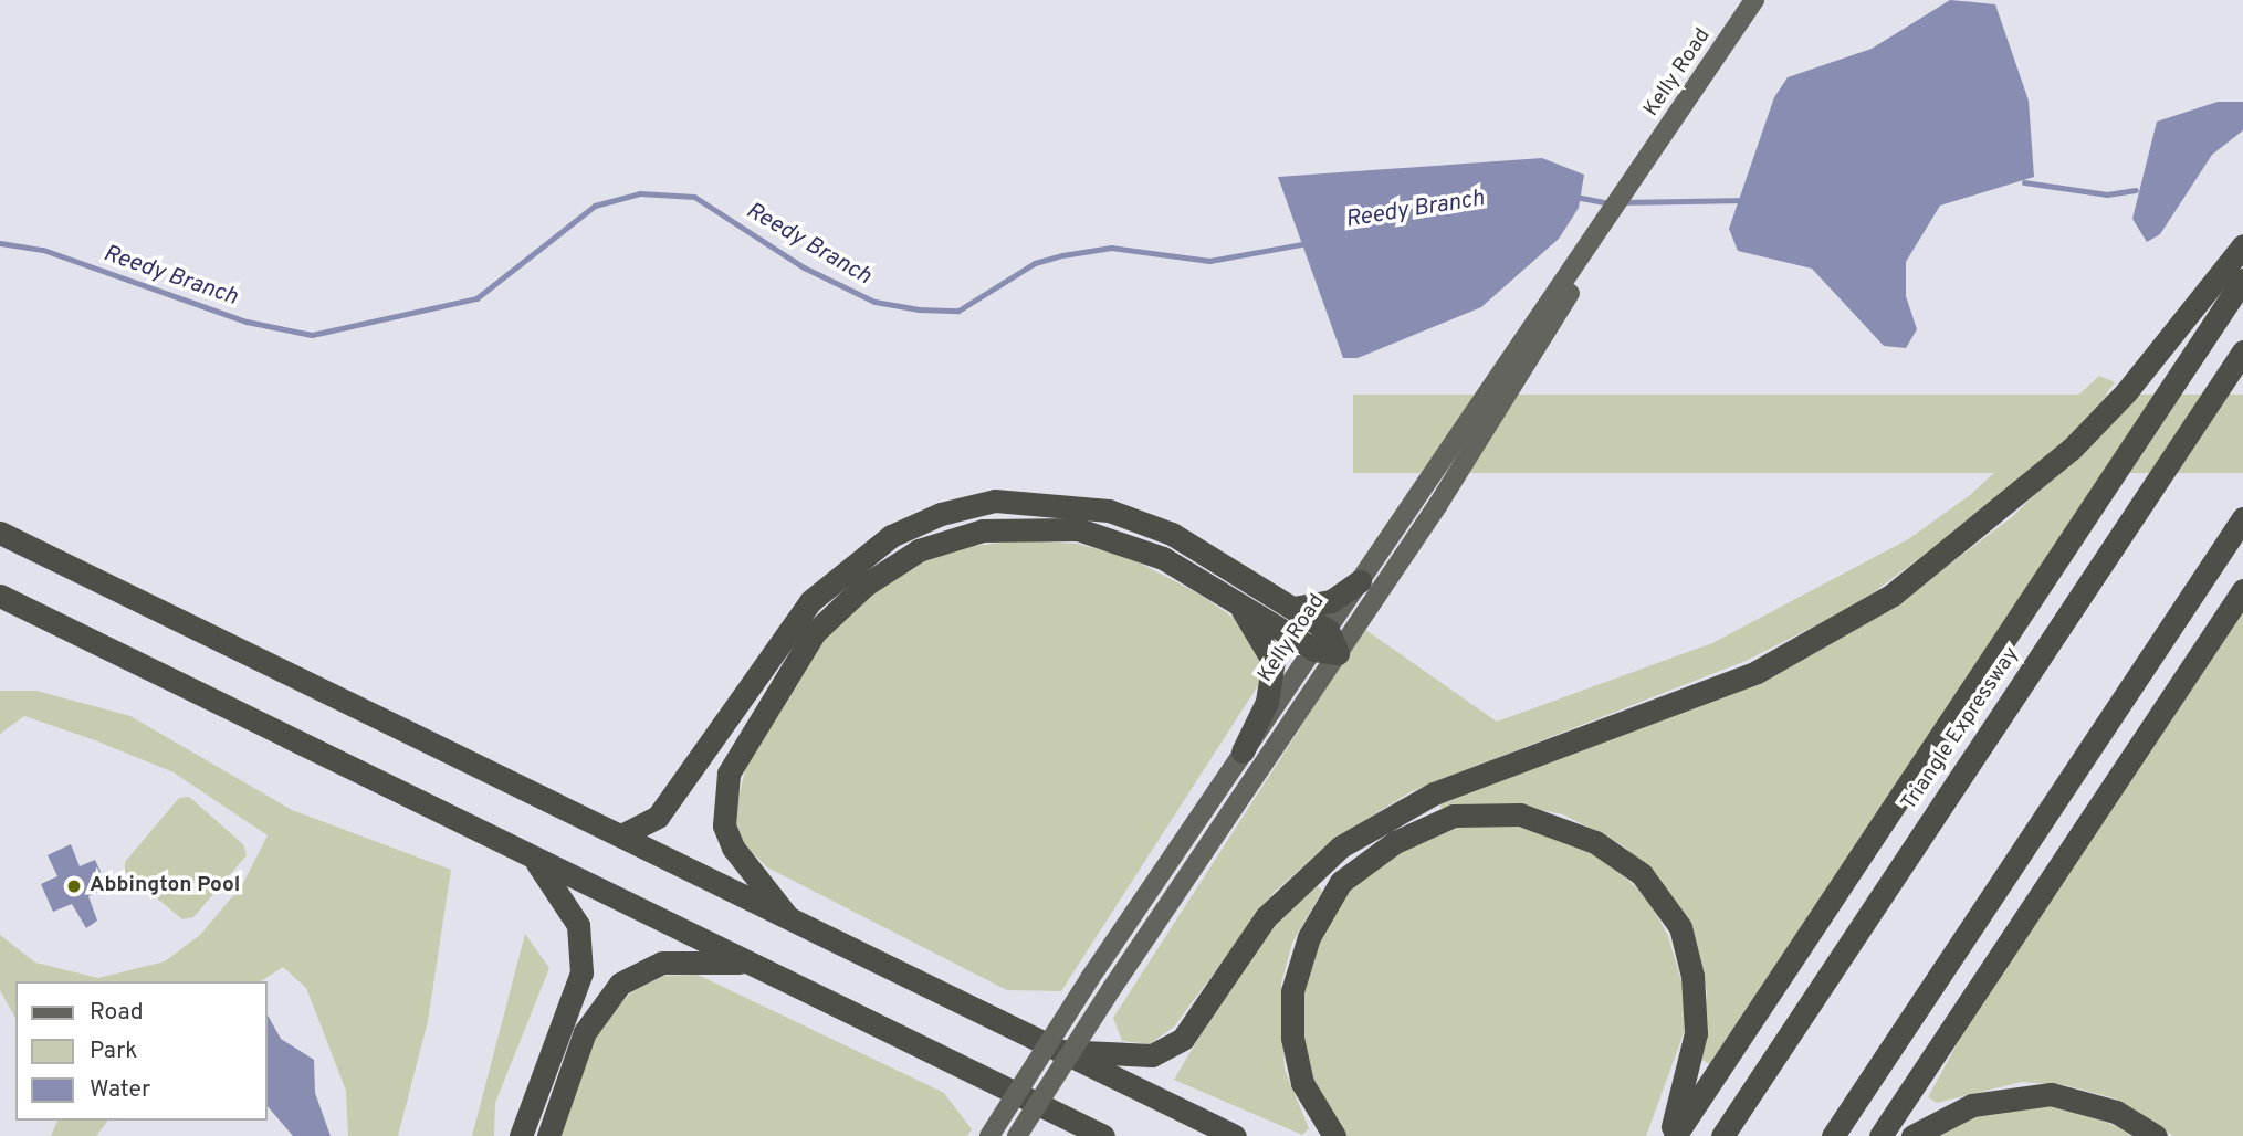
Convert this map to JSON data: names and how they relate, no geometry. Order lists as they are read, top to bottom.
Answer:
{
  "streets": {
    "highway": ["Triangle Expressway"],
    "main road": ["Kelly Road"]
  },
  "water": ["Reedy Branch"],
  "places": ["Abbington Pool"],
  "legend": ["Road", "Park", "Water"]
}
